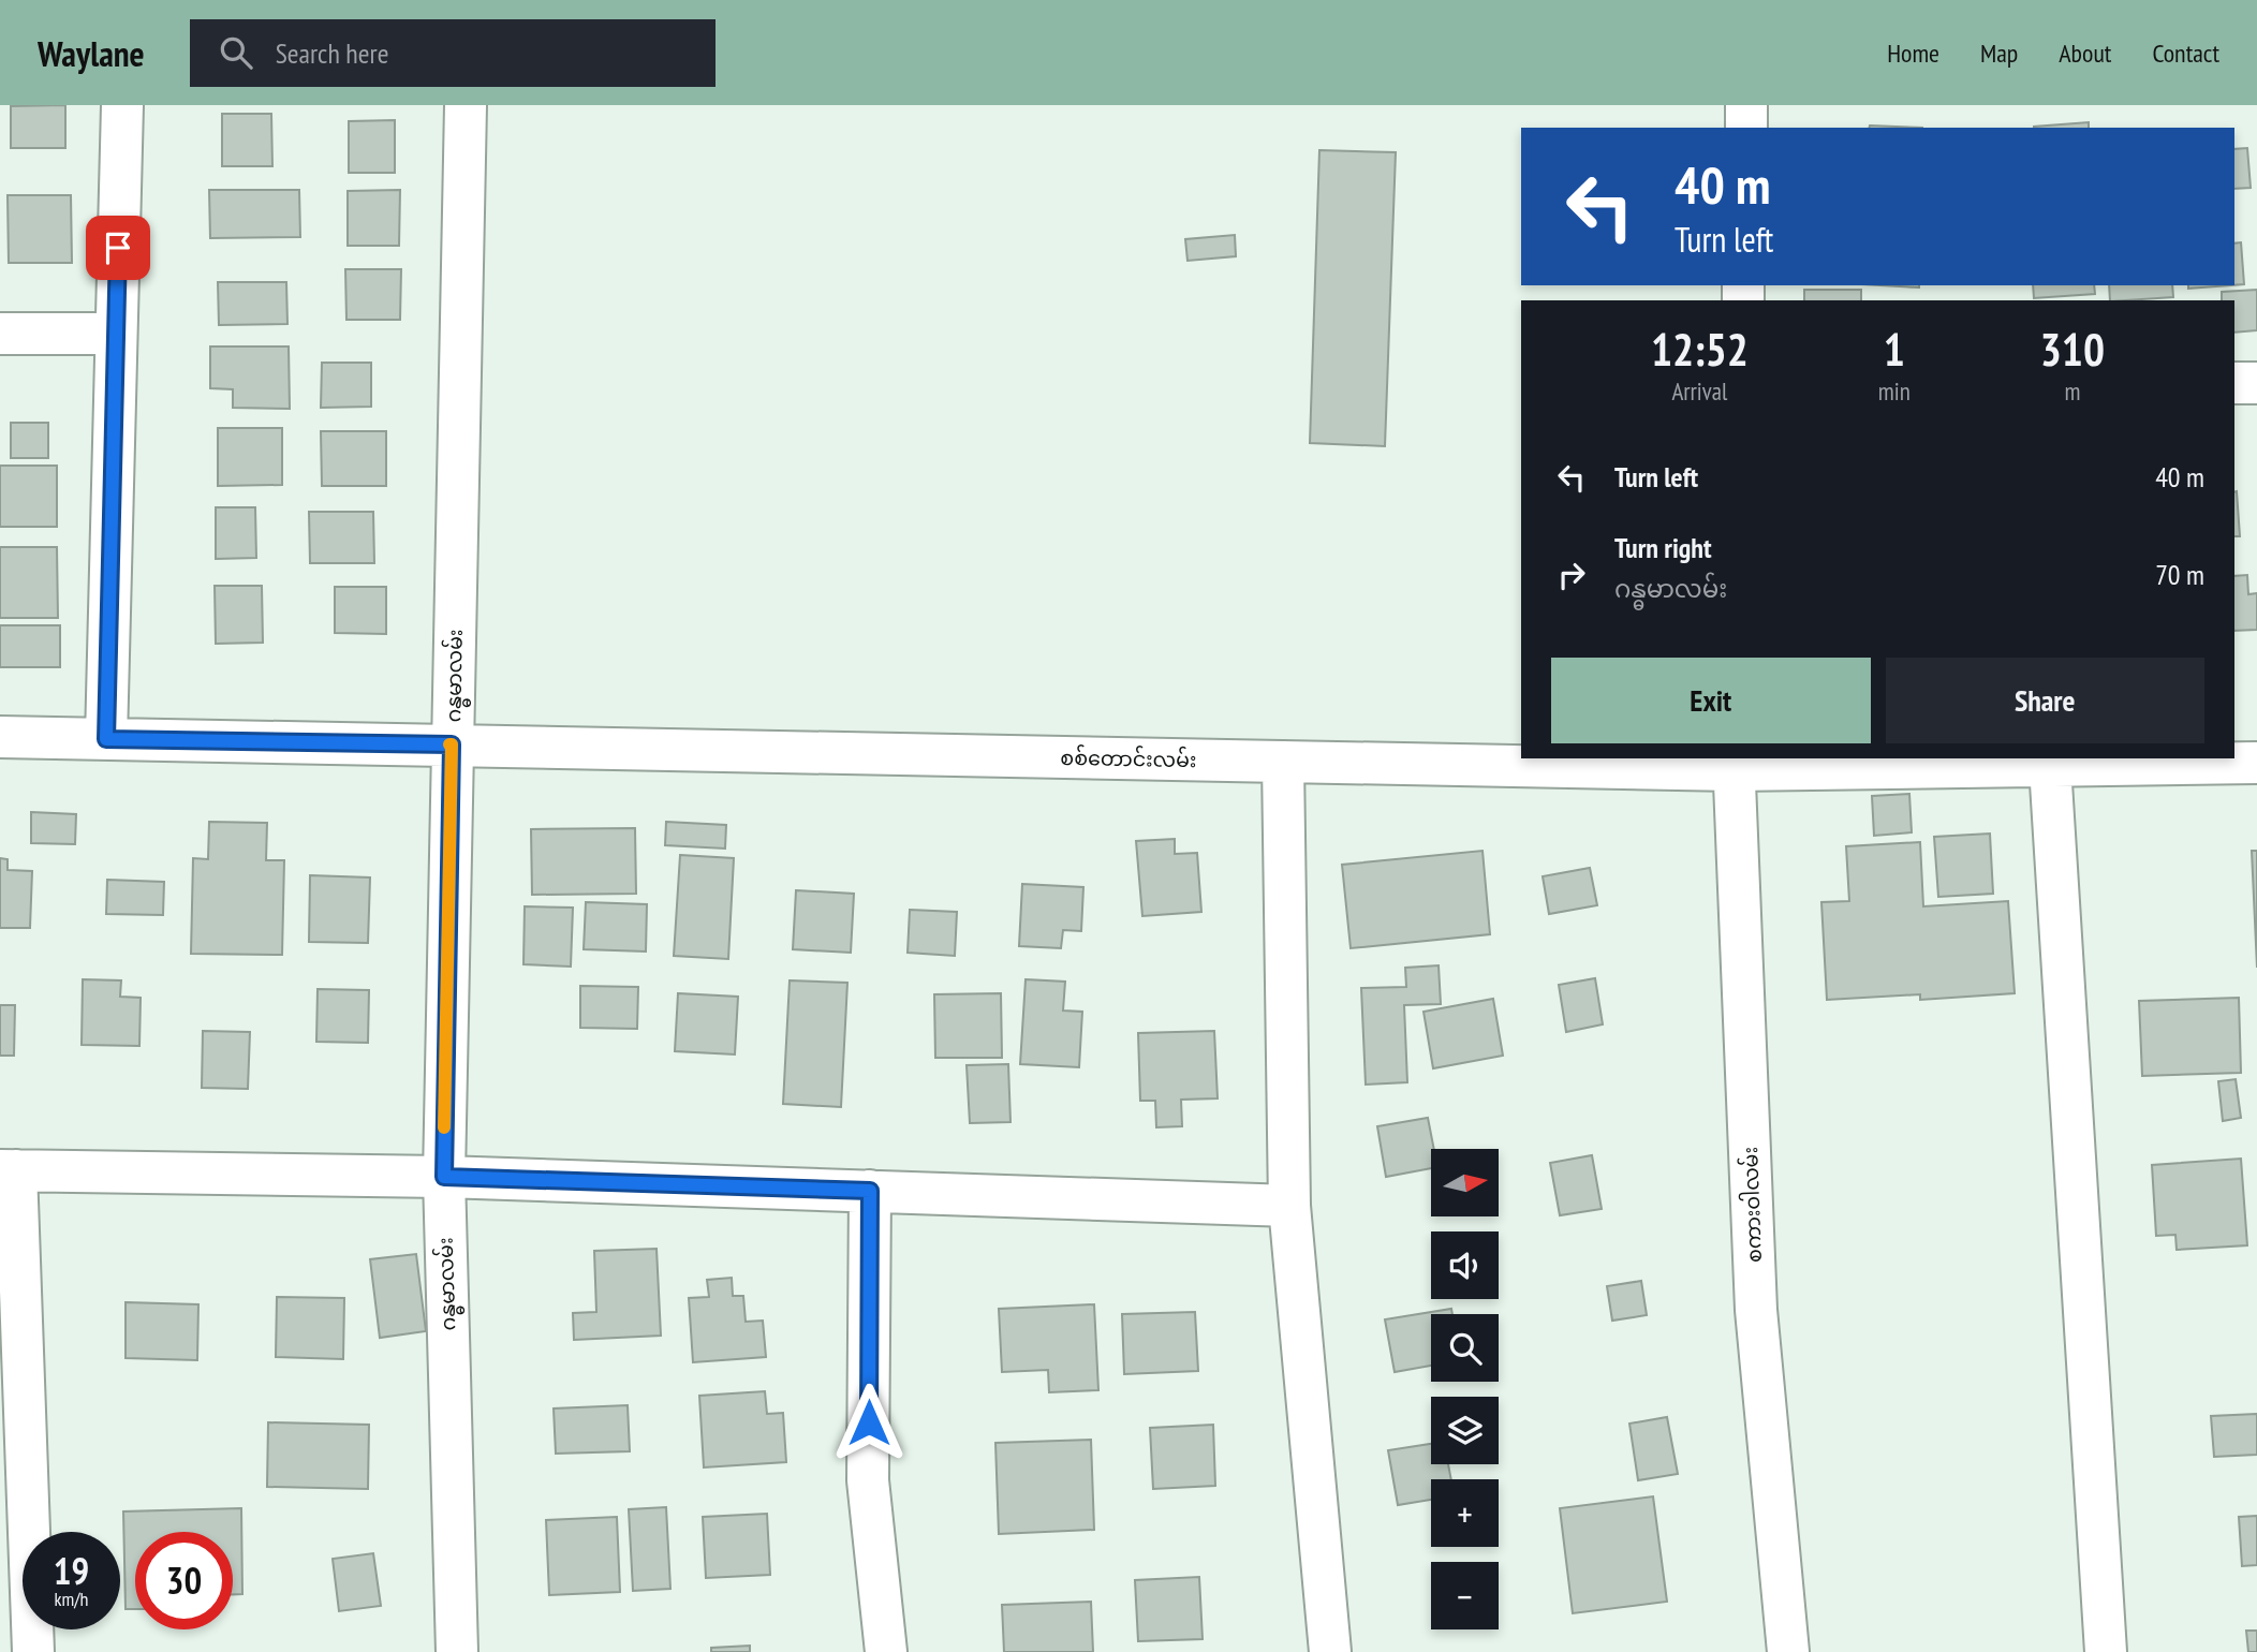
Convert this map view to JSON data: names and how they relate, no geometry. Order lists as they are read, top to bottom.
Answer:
{
  "streets": {
    "street": ["ဂန္ဓမာလမ်း", "စစ်တောင်းလမ်း", "စကားဝါလမ်း"]
  },
  "crossings": [
    ["ဂန္ဓမာလမ်း", "စစ်တောင်းလမ်း"],
    ["စစ်တောင်းလမ်း", "စကားဝါလမ်း"]
  ],
  "north": "right",
  "page": {
    "header": "Waylane",
    "search": "Search here",
    "nav": [
      "Home",
      "Map",
      "About",
      "Contact"
    ],
    "turn": ["40 m", "Turn left"],
    "eta": [
      "12:52",
      "Arrival",
      "1",
      "min",
      "310",
      "m"
    ],
    "list": [
      {
        "name": "Turn left",
        "value": "40 m"
      },
      {
        "name": "Turn right",
        "note": "ဂန္ဓမာလမ်း",
        "value": "70 m"
      }
    ],
    "buttons": ["Exit", "Share"],
    "map_buttons": ["+", "−"],
    "speed": "19 km/h",
    "limit": "30"
  }
}
